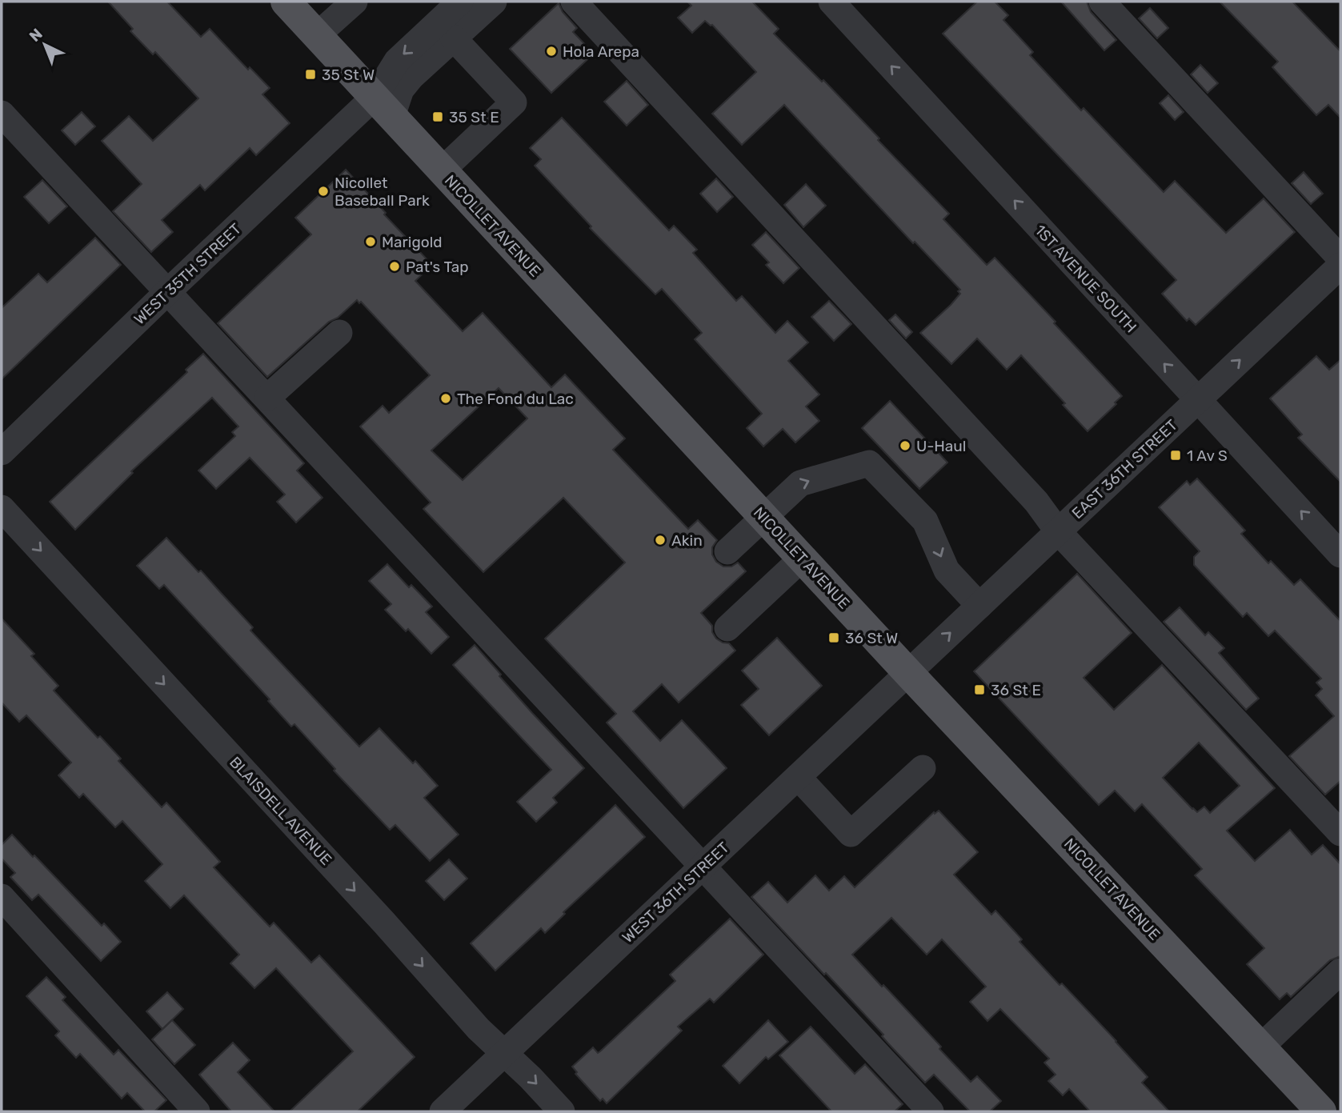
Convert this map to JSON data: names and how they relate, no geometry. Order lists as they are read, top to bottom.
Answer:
{
  "streets": {
    "main road": ["NICOLLET AVENUE"],
    "street": [
      "WEST 35TH STREET",
      "1ST AVENUE SOUTH",
      "EAST 36TH STREET",
      "BLAISDELL AVENUE",
      "WEST 36TH STREET"
    ]
  },
  "crossings": [
    ["NICOLLET AVENUE", "WEST 35TH STREET"],
    ["NICOLLET AVENUE", "EAST 36TH STREET"],
    ["NICOLLET AVENUE", "WEST 36TH STREET"],
    ["1ST AVENUE SOUTH", "EAST 36TH STREET"],
    ["EAST 36TH STREET", "WEST 36TH STREET"],
    ["BLAISDELL AVENUE", "WEST 36TH STREET"]
  ],
  "one_way": ["EAST 36TH STREET", "BLAISDELL AVENUE"],
  "places": {
    "other": [
      "Hola Arepa",
      "Nicollet Baseball Park",
      "Marigold",
      "Pat's Tap",
      "The Fond du Lac",
      "U-Haul",
      "Akin"
    ],
    "transit": [
      "35 St W",
      "35 St E",
      "1 Av S",
      "36 St W",
      "36 St E"
    ]
  },
  "north": "top left"
}
